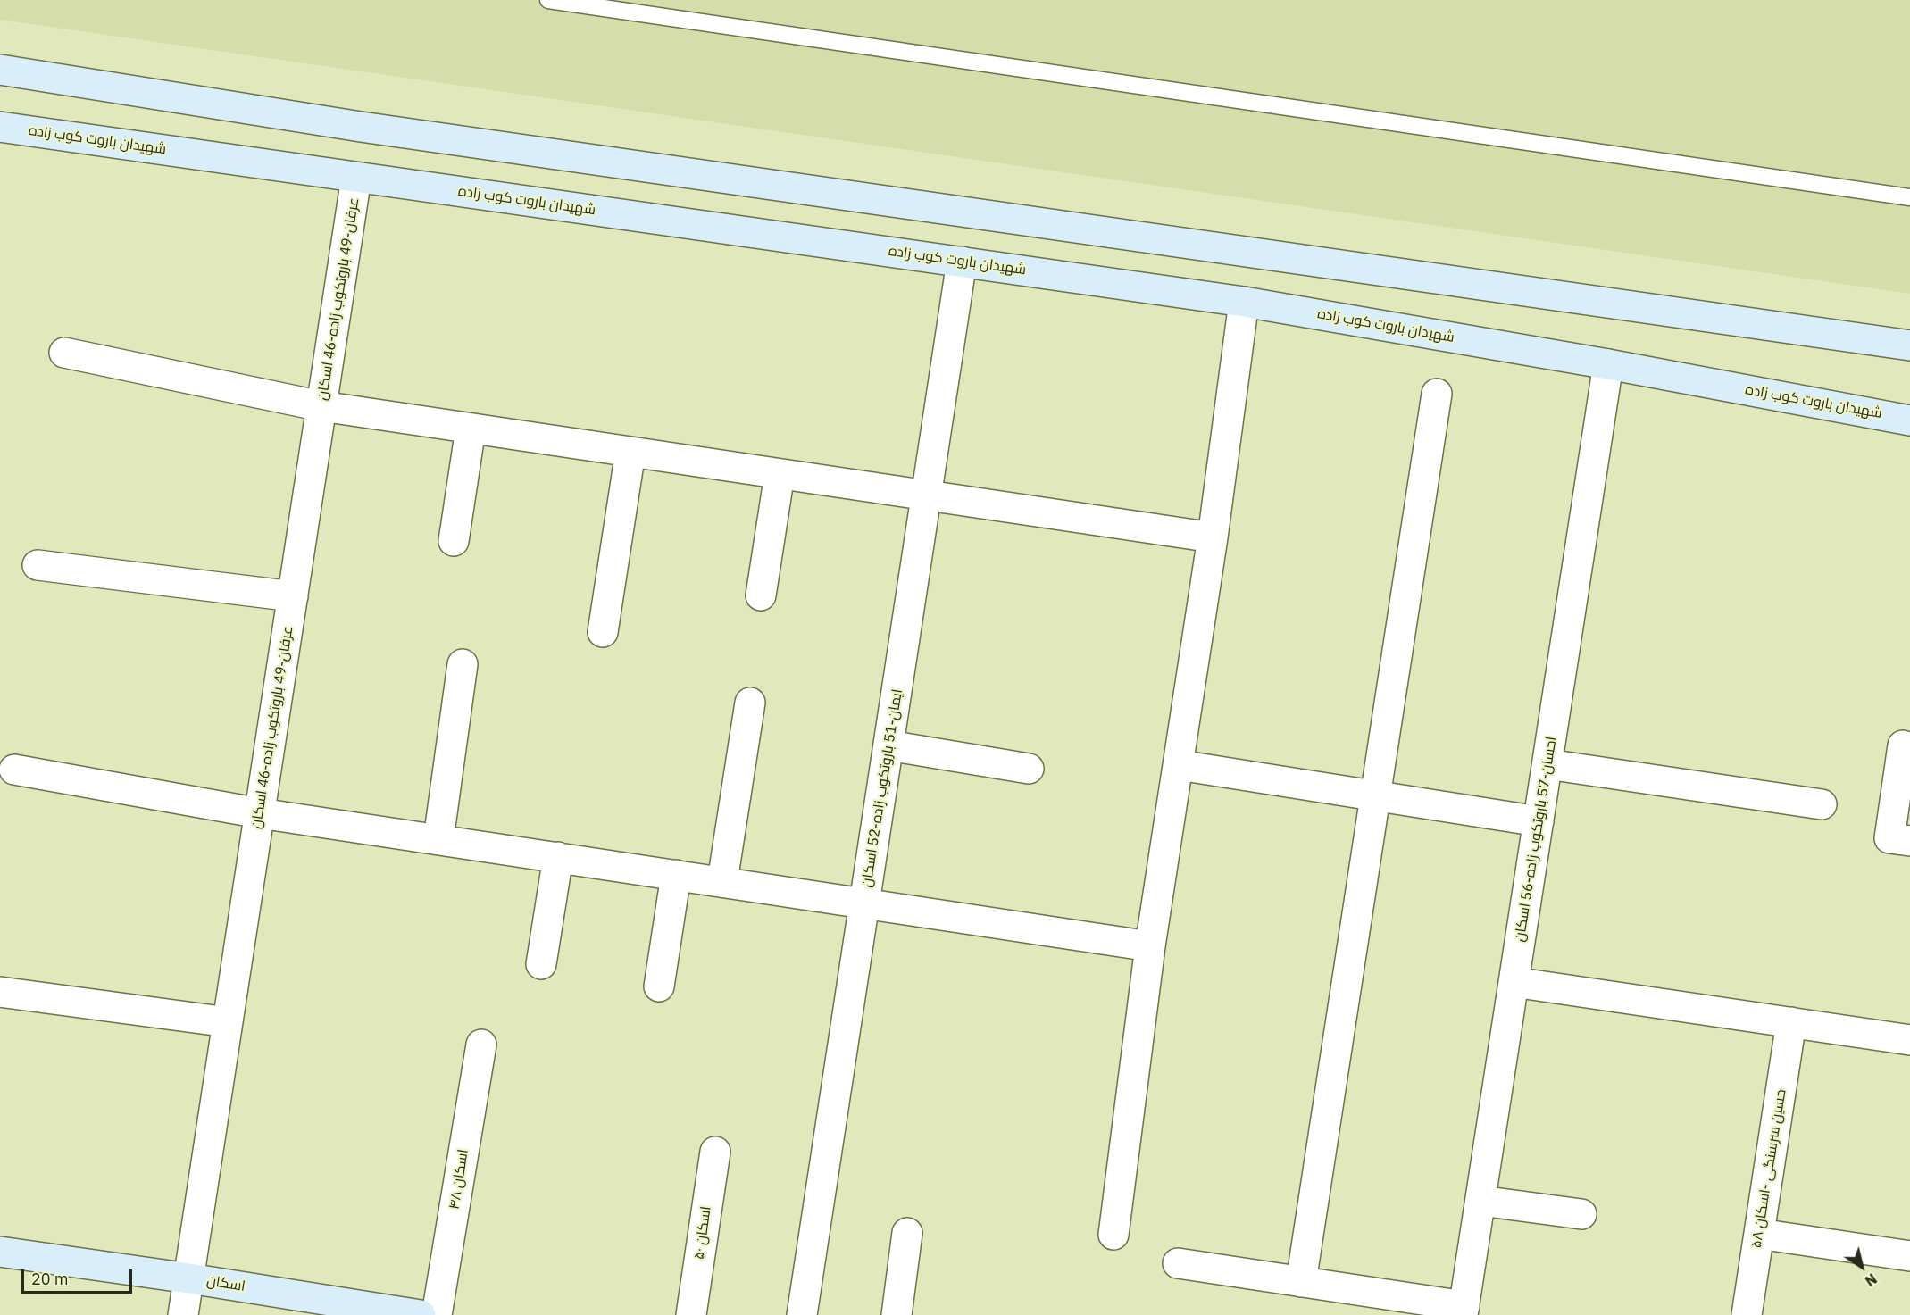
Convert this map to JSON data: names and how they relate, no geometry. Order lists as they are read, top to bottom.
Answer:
{
  "streets": {
    "street": [
      "شهیدان باروت کوب زاده",
      "عرفان-49 باروتکوب زاده-46 اسکان",
      "ایمان-51 باروتکوب زاده-52 اسکان",
      "احسان-57 باروتکوب زاده-56 اسکان",
      "حسین سرسنگی -اسکان ۵۸",
      "اسکان ۴۸",
      "اسکان ۵۰",
      "اسکان"
    ]
  },
  "crossings": [
    ["شهیدان باروت کوب زاده", "عرفان-49 باروتکوب زاده-46 اسکان"],
    ["شهیدان باروت کوب زاده", "ایمان-51 باروتکوب زاده-52 اسکان"],
    ["شهیدان باروت کوب زاده", "احسان-57 باروتکوب زاده-56 اسکان"],
    ["عرفان-49 باروتکوب زاده-46 اسکان", "اسکان"]
  ],
  "scale_bar": "20 m",
  "north": "bottom right"
}
